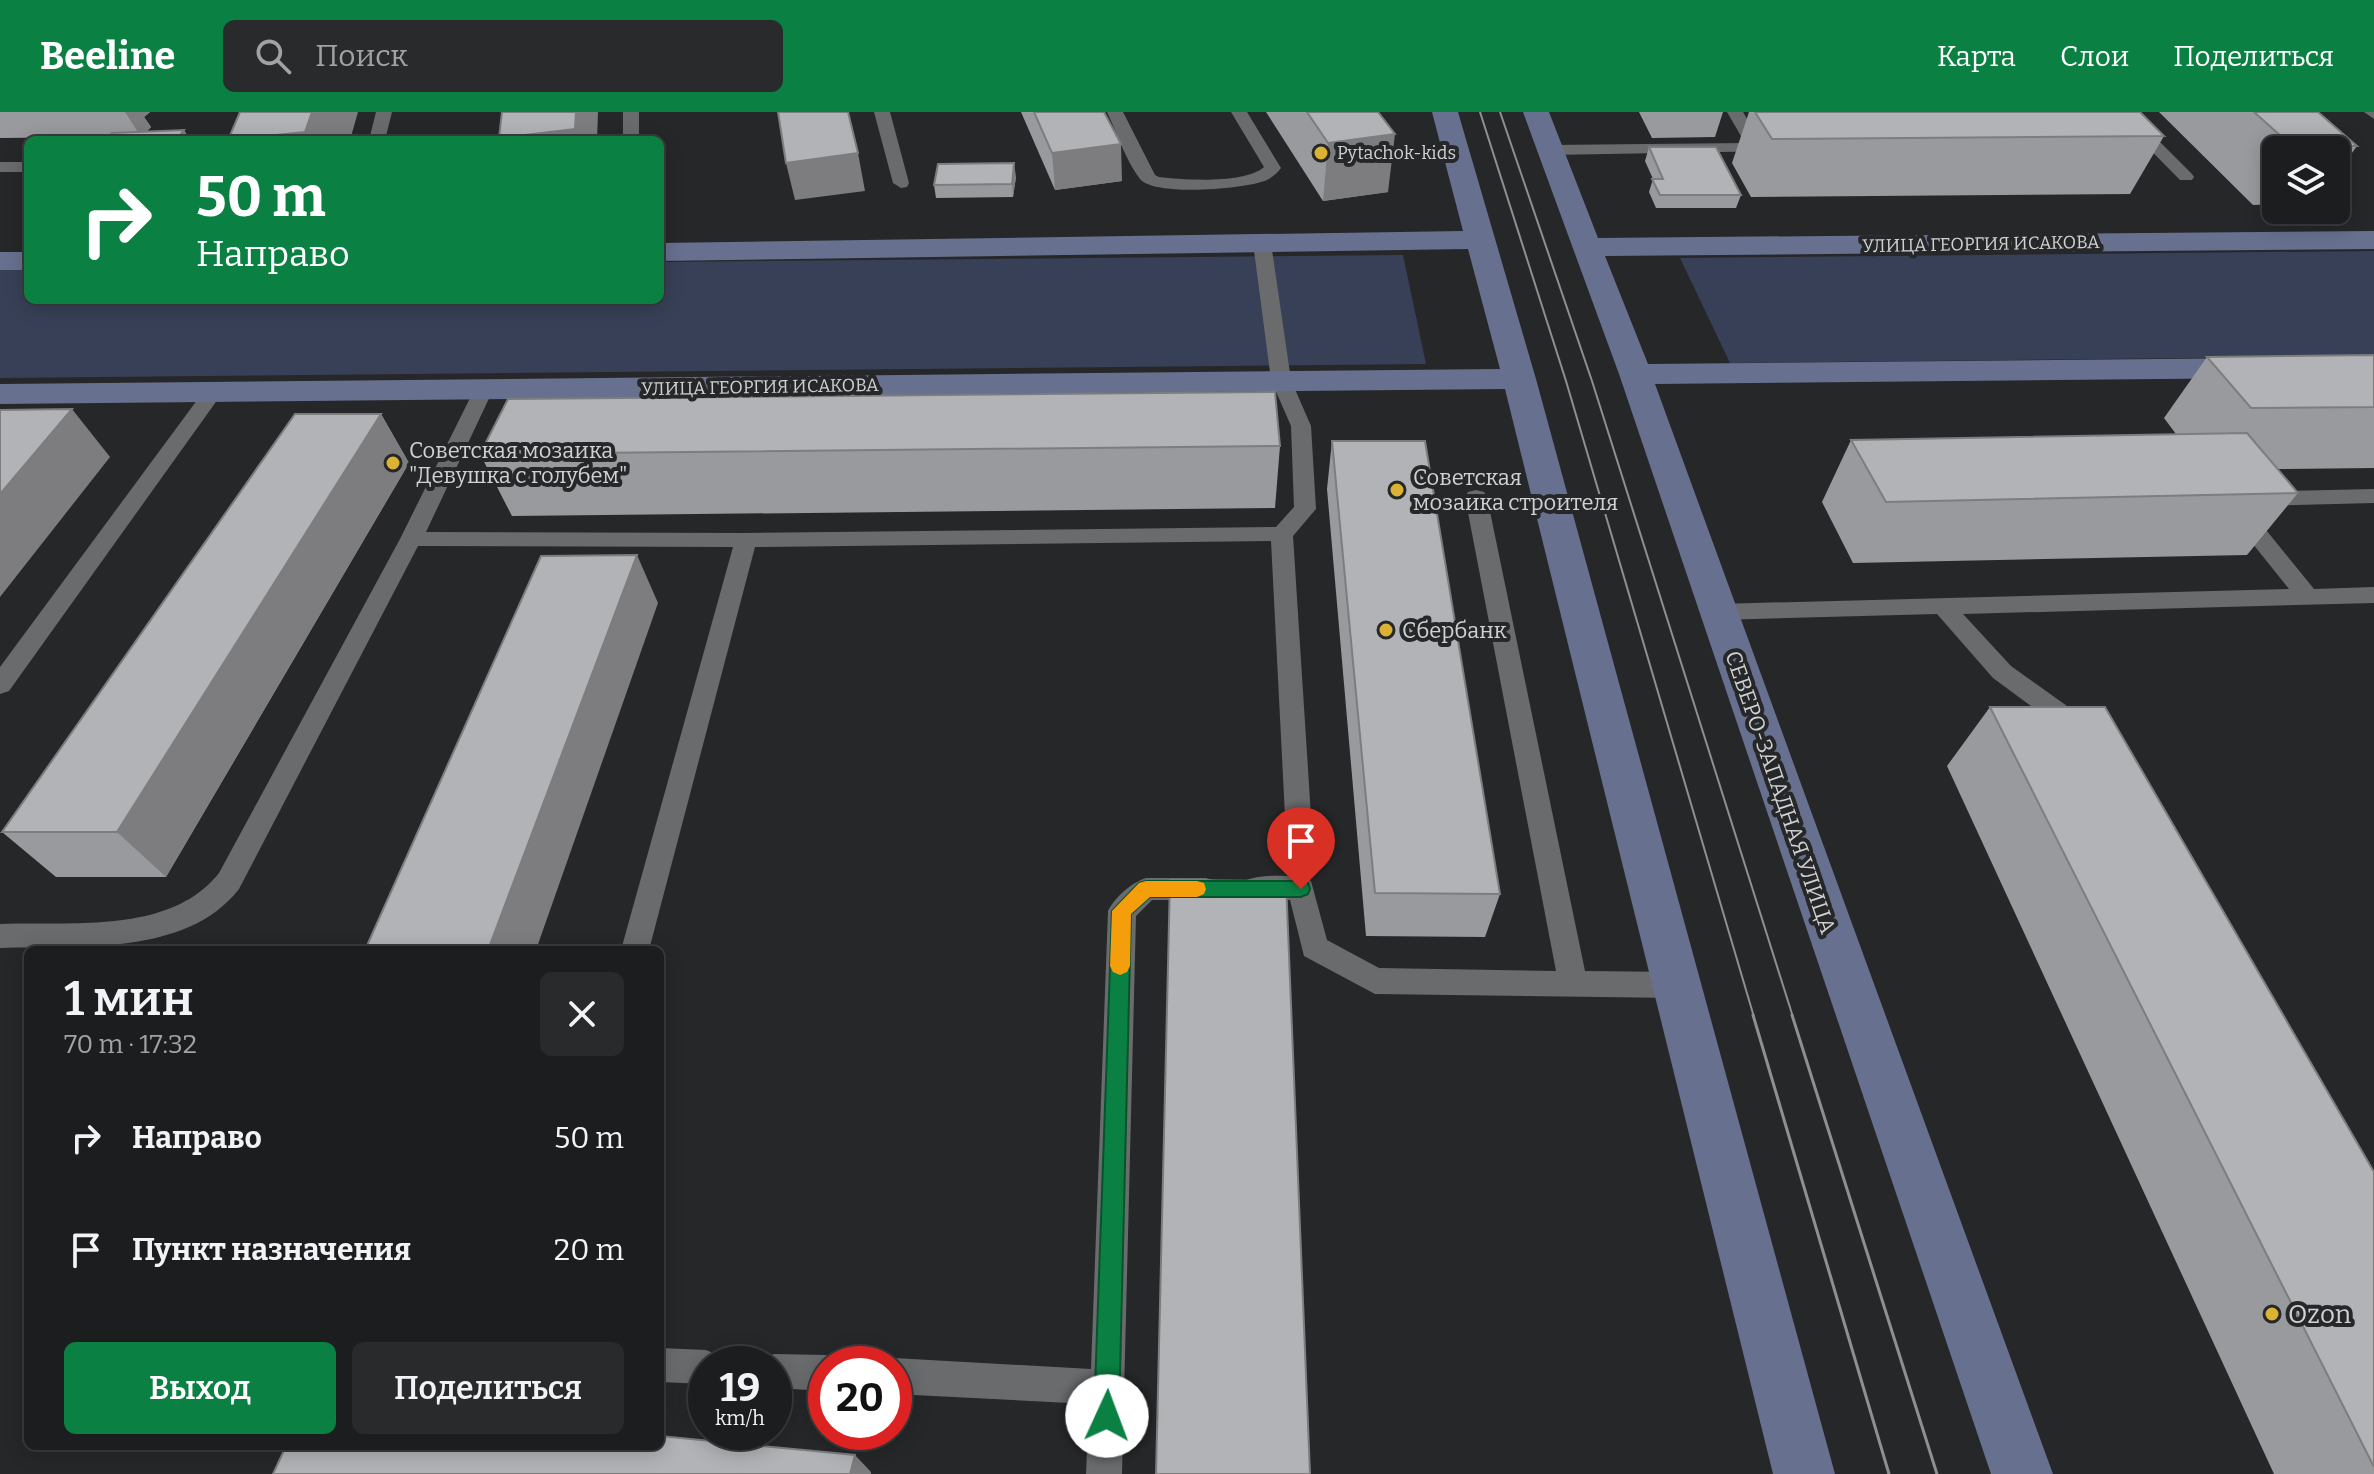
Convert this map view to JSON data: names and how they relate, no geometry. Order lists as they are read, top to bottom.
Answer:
{
  "streets": {
    "street": ["УЛИЦА ГЕОРГИЯ ИСАКОВА", "СЕВЕРО-ЗАПАДНАЯ УЛИЦА"]
  },
  "crossings": [
    ["УЛИЦА ГЕОРГИЯ ИСАКОВА", "СЕВЕРО-ЗАПАДНАЯ УЛИЦА"]
  ],
  "places": [
    "Pytachok-kids",
    "Советская мозаика \"Девушка с голубем\"",
    "Советская мозаика строителя",
    "Сбербанк",
    "Ozon"
  ],
  "page": {
    "header": "Beeline",
    "search": "Поиск",
    "nav": ["Карта", "Слои", "Поделиться"],
    "turn": ["50 m", "Направо"],
    "heading": ["1 мин", "70 m · 17:32"],
    "list": [
      {
        "name": "Направо",
        "value": "50 m"
      },
      {
        "name": "Пункт назначения",
        "value": "20 m"
      }
    ],
    "buttons": ["Выход", "Поделиться"],
    "speed": "19 km/h",
    "limit": "20"
  }
}
